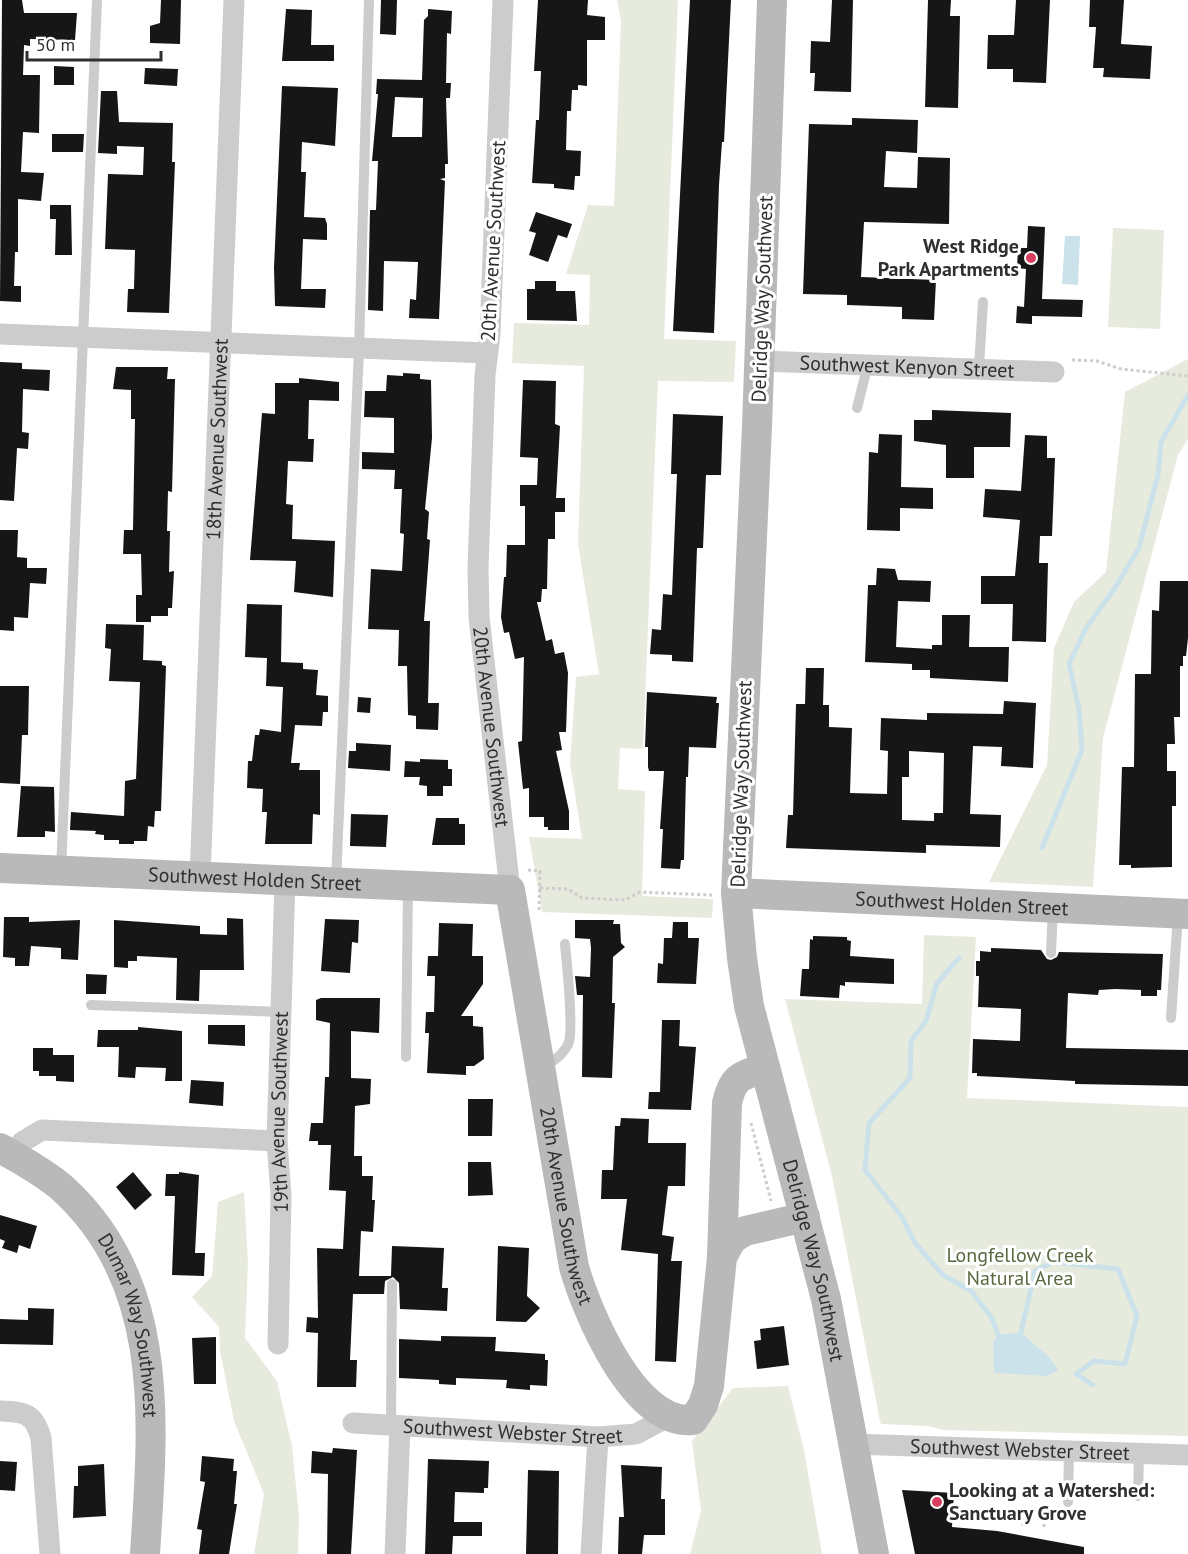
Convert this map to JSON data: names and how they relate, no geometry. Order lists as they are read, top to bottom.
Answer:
{
  "streets": {
    "street": [
      "20th Avenue Southwest",
      "Delridge Way Southwest",
      "Southwest Kenyon Street",
      "18th Avenue Southwest",
      "Southwest Holden Street",
      "19th Avenue Southwest",
      "Dumar Way Southwest",
      "Southwest Webster Street"
    ]
  },
  "crossings": [
    ["20th Avenue Southwest", "Southwest Holden Street"],
    ["20th Avenue Southwest", "Southwest Webster Street"],
    ["Delridge Way Southwest", "Southwest Kenyon Street"],
    ["Delridge Way Southwest", "Southwest Holden Street"],
    ["Delridge Way Southwest", "Southwest Webster Street"],
    ["18th Avenue Southwest", "Southwest Holden Street"],
    ["Southwest Holden Street", "19th Avenue Southwest"]
  ],
  "parks": ["Longfellow Creek Natural Area"],
  "places": ["West Ridge Park Apartments", "Looking at a Watershed: Sanctuary Grove"],
  "scale_bar": "50 m"
}
